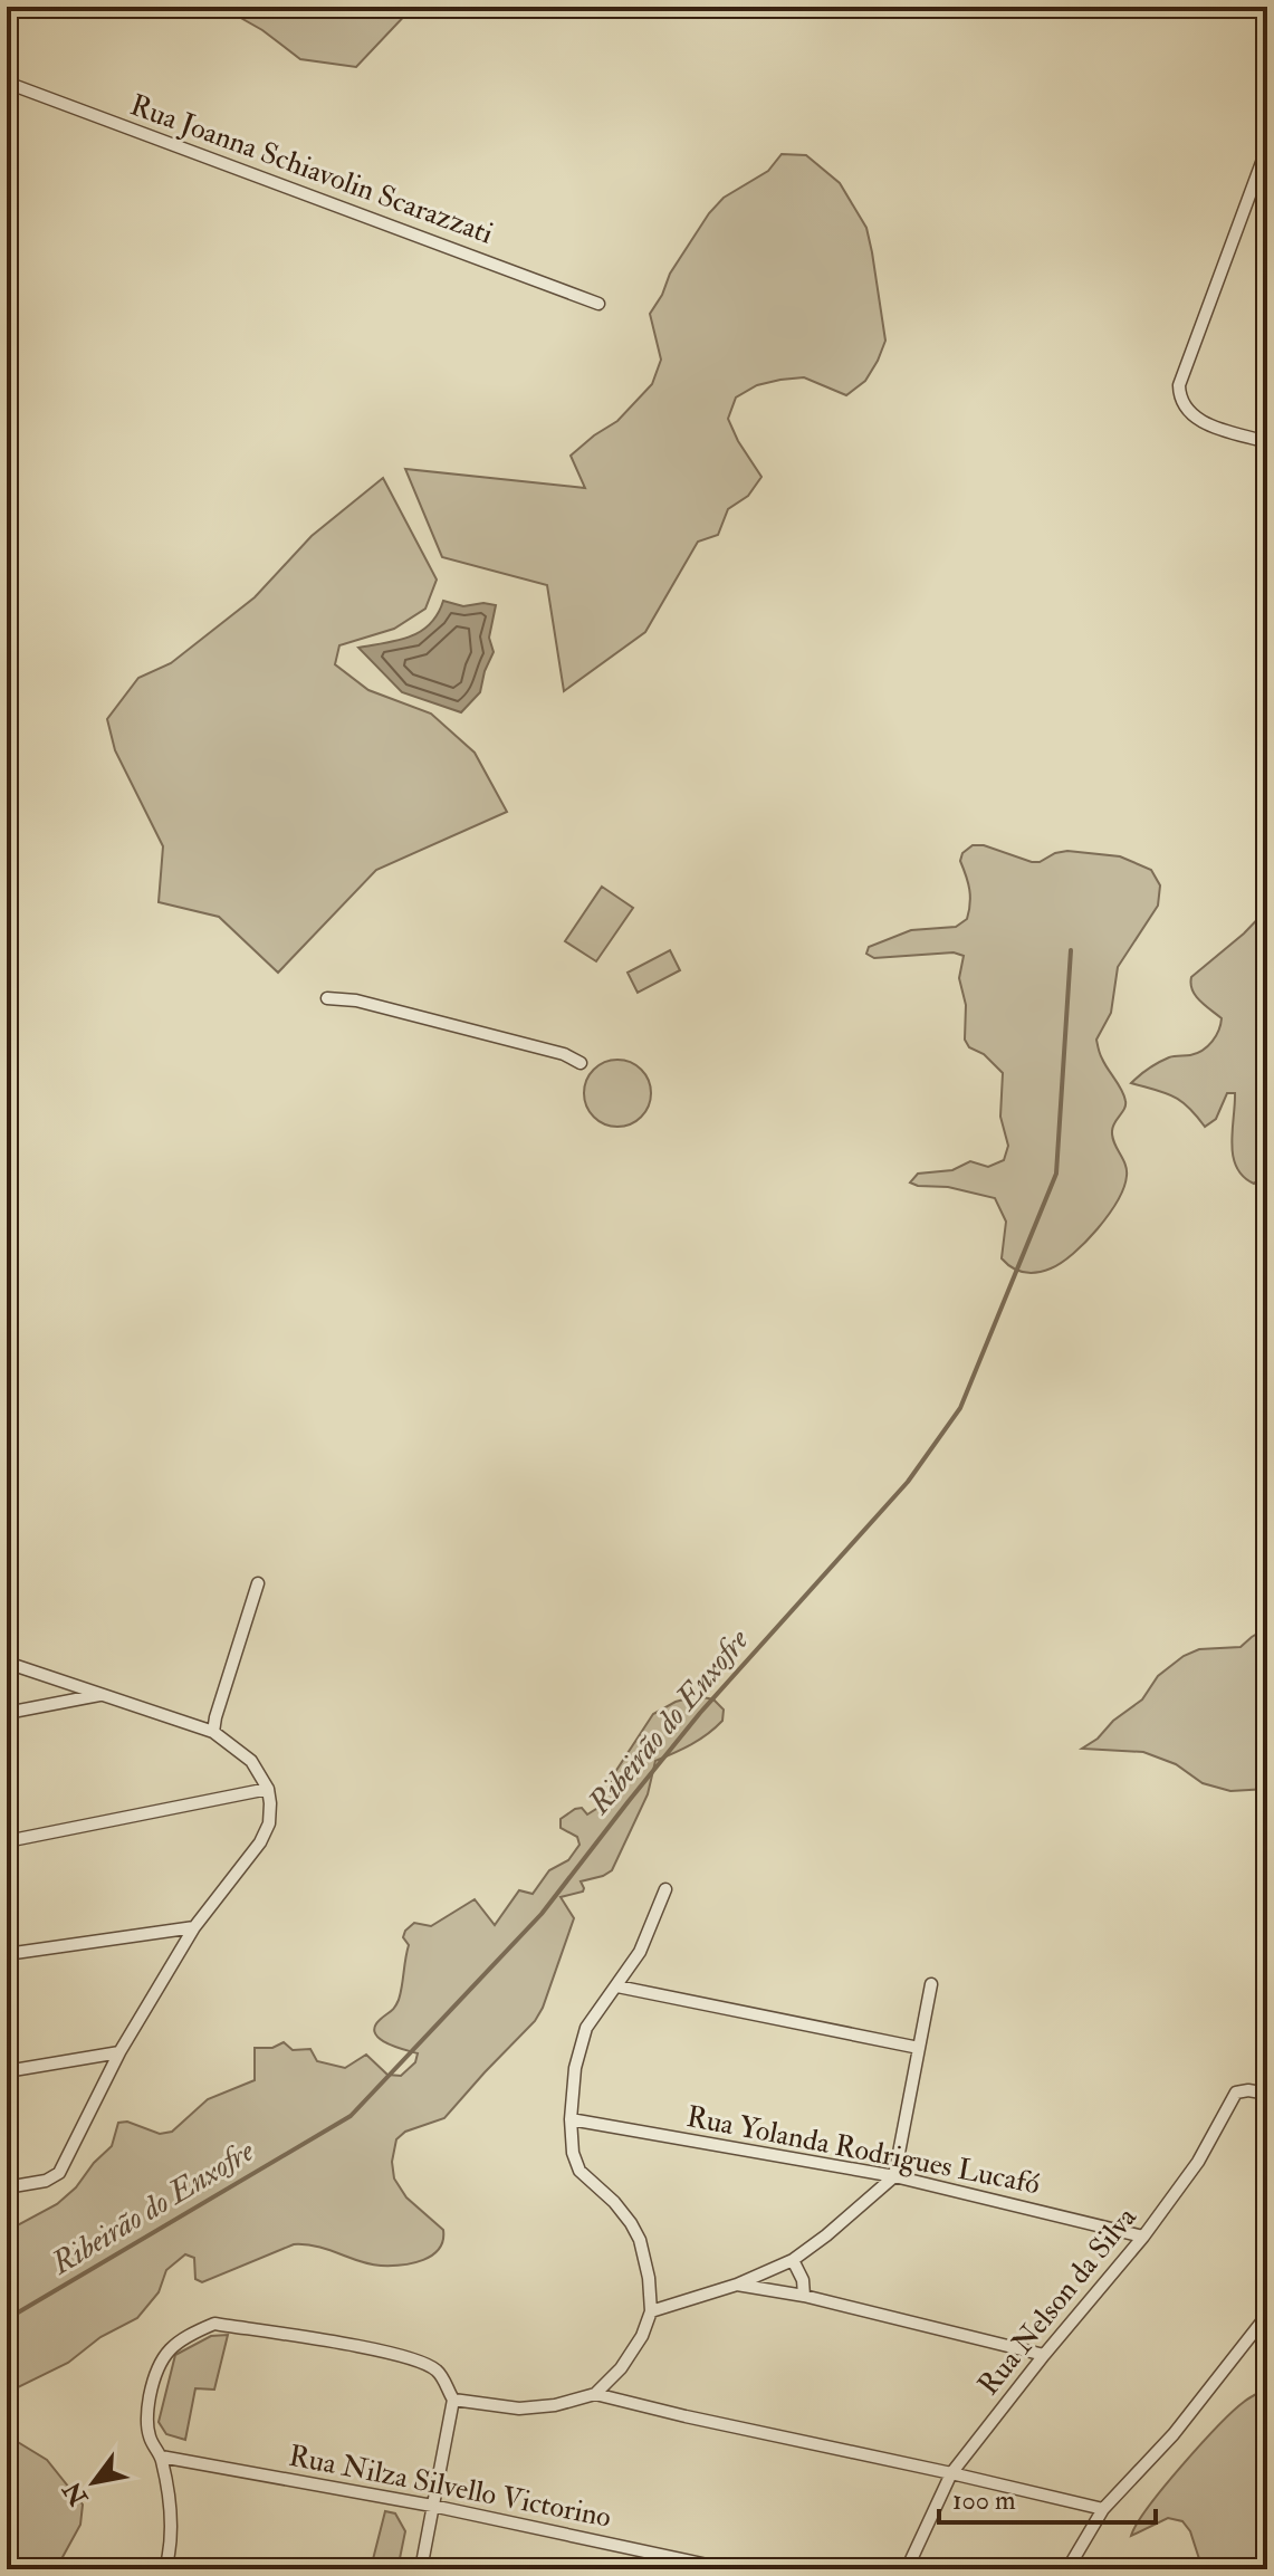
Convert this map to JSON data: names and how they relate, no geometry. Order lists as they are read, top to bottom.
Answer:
{
  "streets": {
    "street": [
      "Rua Joanna Schiavolin Scarazzati",
      "Rua Yolanda Rodrigues Lucafó",
      "Rua Nelson da Silva",
      "Rua Nilza Silvello Victorino"
    ]
  },
  "crossings": [
    ["Rua Yolanda Rodrigues Lucafó", "Rua Nelson da Silva"]
  ],
  "water": ["Ribeirão do Enxofre"],
  "scale_bar": "100 m",
  "north": "bottom left"
}
